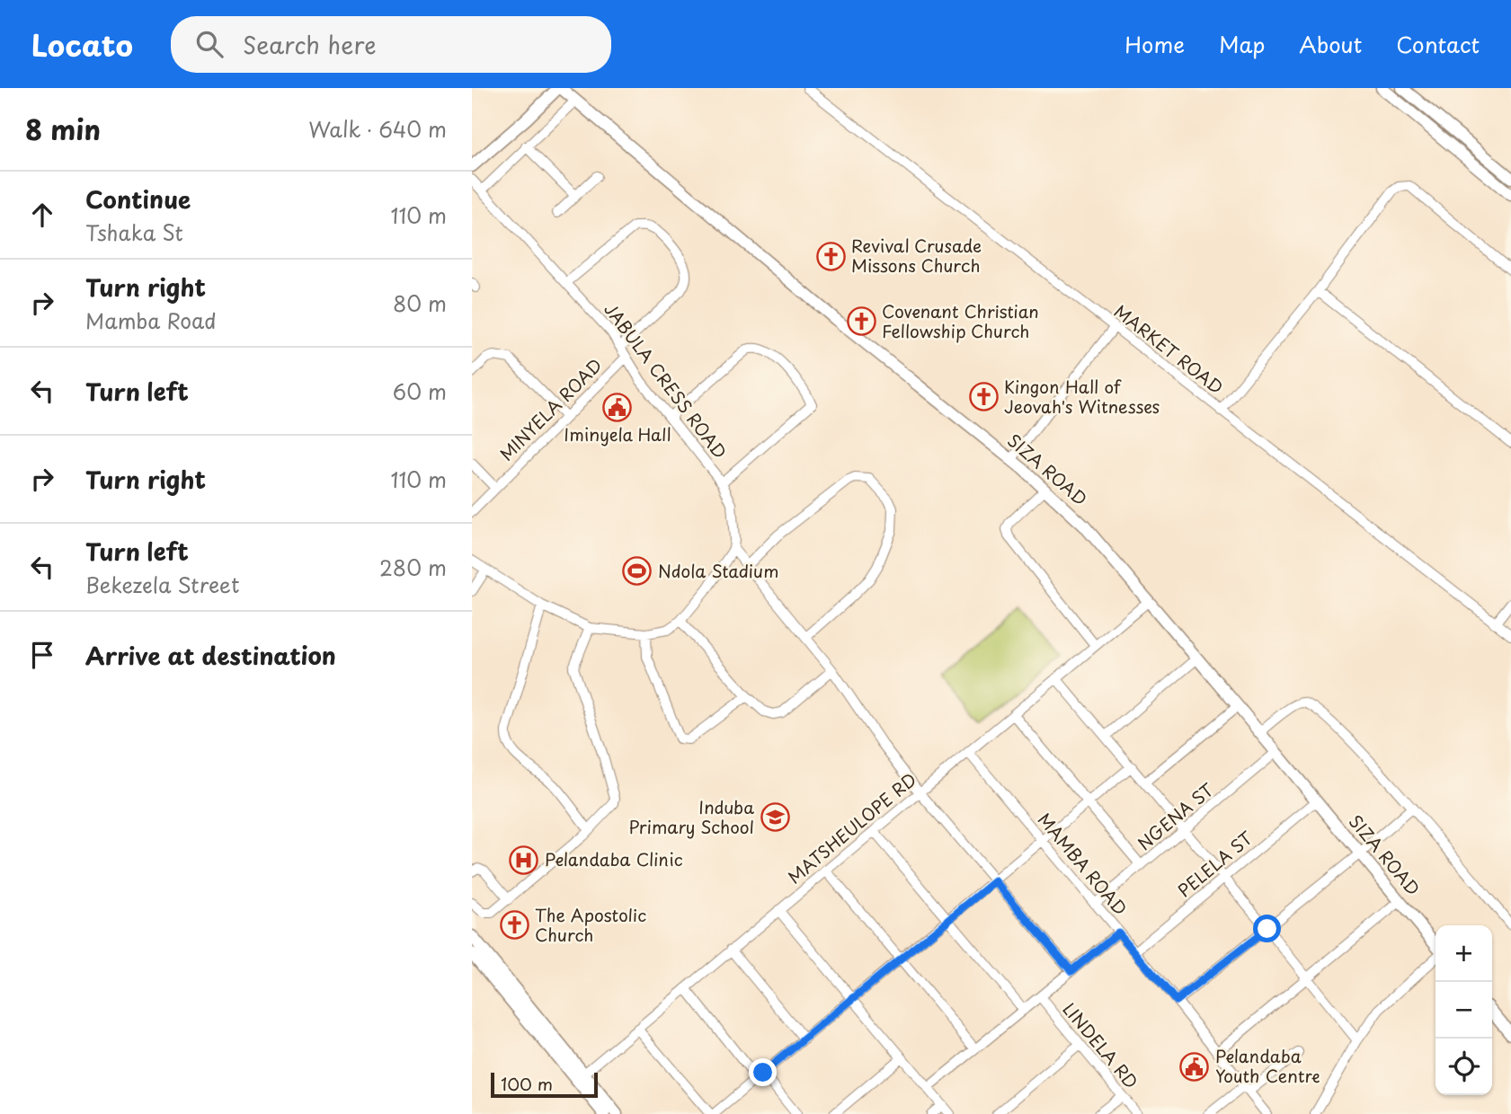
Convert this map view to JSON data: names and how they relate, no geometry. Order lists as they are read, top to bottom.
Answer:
{
  "streets": {
    "street": [
      "MARKET ROAD",
      "JABULA CRESS ROAD",
      "MINYELA ROAD",
      "SIZA ROAD",
      "NGENA ST",
      "MATSHEULOPE RD",
      "MAMBA ROAD",
      "PELELA ST",
      "LINDELA RD"
    ]
  },
  "crossings": [
    ["JABULA CRESS ROAD", "MINYELA ROAD"],
    ["SIZA ROAD", "NGENA ST"],
    ["SIZA ROAD", "MATSHEULOPE RD"],
    ["SIZA ROAD", "PELELA ST"],
    ["NGENA ST", "MAMBA ROAD"],
    ["MATSHEULOPE RD", "MAMBA ROAD"],
    ["MAMBA ROAD", "PELELA ST"]
  ],
  "places": {
    "church": [
      "Revival Crusade Missons Church",
      "Covenant Christian Fellowship Church",
      "Kingon Hall of Jeovah's Witnesses",
      "The Apostolic Church"
    ],
    "public building": ["Iminyela Hall", "Pelandaba Youth Centre"],
    "sports": ["Ndola Stadium"],
    "school or university": ["Induba Primary School"],
    "hospital": ["Pelandaba Clinic"]
  },
  "scale_bar": "100 m",
  "page": {
    "header": "Locato",
    "search": "Search here",
    "nav": [
      "Home",
      "Map",
      "About",
      "Contact"
    ],
    "heading": ["8 min", "Walk · 640 m"],
    "list": [
      ["Continue", "Tshaka St", "110 m"],
      ["Turn right", "Mamba Road", "80 m"],
      ["Turn left", "60 m"],
      ["Turn right", "110 m"],
      ["Turn left", "Bekezela Street", "280 m"],
      "Arrive at destination"
    ],
    "map_buttons": ["+", "−"],
    "scale": "100 m"
  }
}
